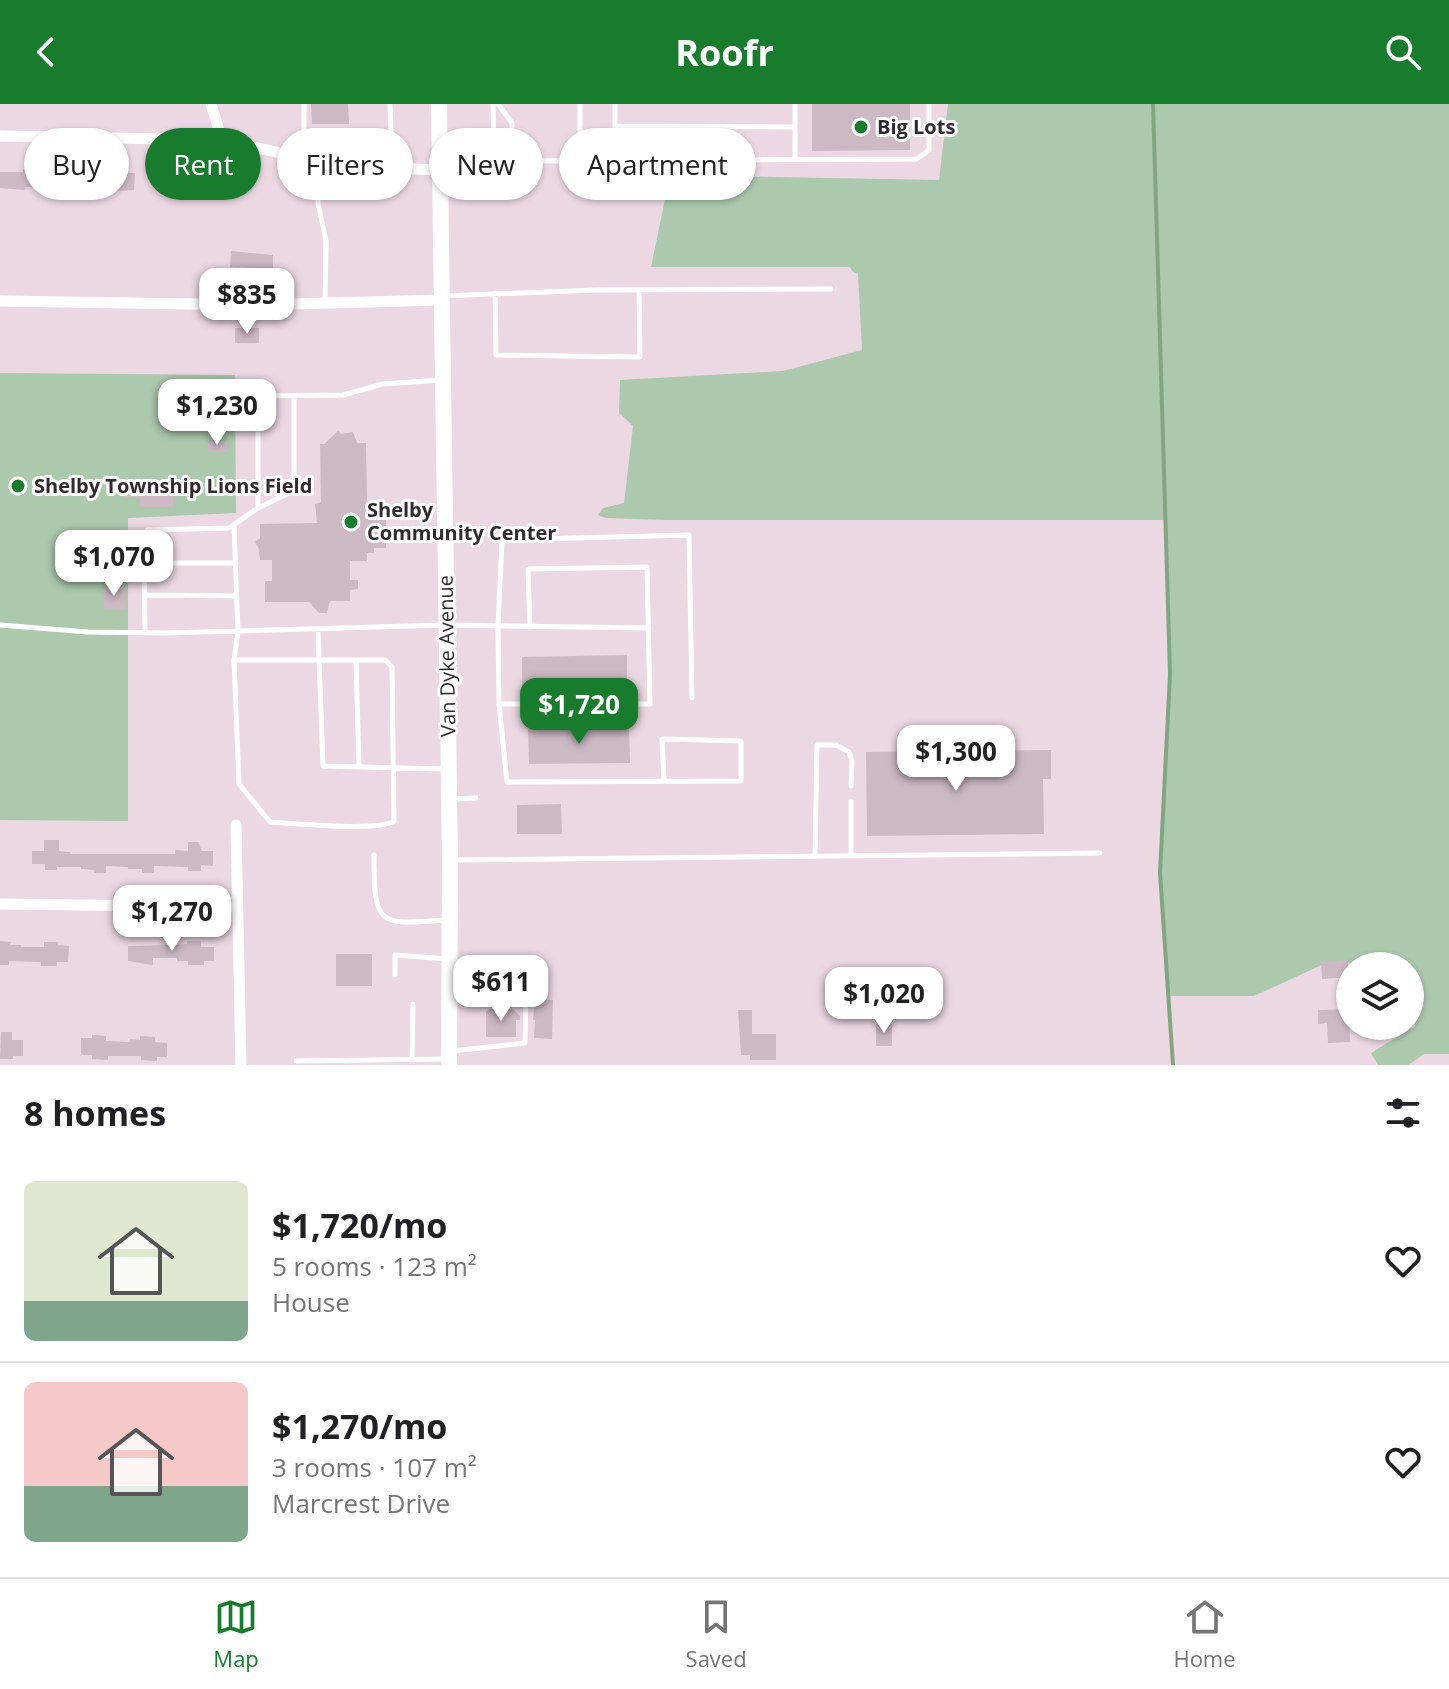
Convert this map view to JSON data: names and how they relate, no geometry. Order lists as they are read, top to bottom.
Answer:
{
  "streets": {
    "main road": ["Van Dyke Avenue"]
  },
  "places": ["Big Lots", "Shelby Township Lions Field", "Shelby Community Center"],
  "page": {
    "header": "Roofr",
    "chip": [
      "Buy",
      "Rent",
      "Filters",
      "New",
      "Apartment"
    ],
    "price": [
      "$835",
      "$1,230",
      "$1,070",
      "$1,720",
      "$1,300",
      "$1,270",
      "$611",
      "$1,020"
    ],
    "heading": "8 homes",
    "list": [
      {
        "name": "$1,720/mo",
        "note": "5 rooms · 123 m² · House"
      },
      {
        "name": "$1,270/mo",
        "note": "3 rooms · 107 m² · Marcrest Drive"
      }
    ],
    "tabs": ["Map", "Saved", "Home"]
  }
}
